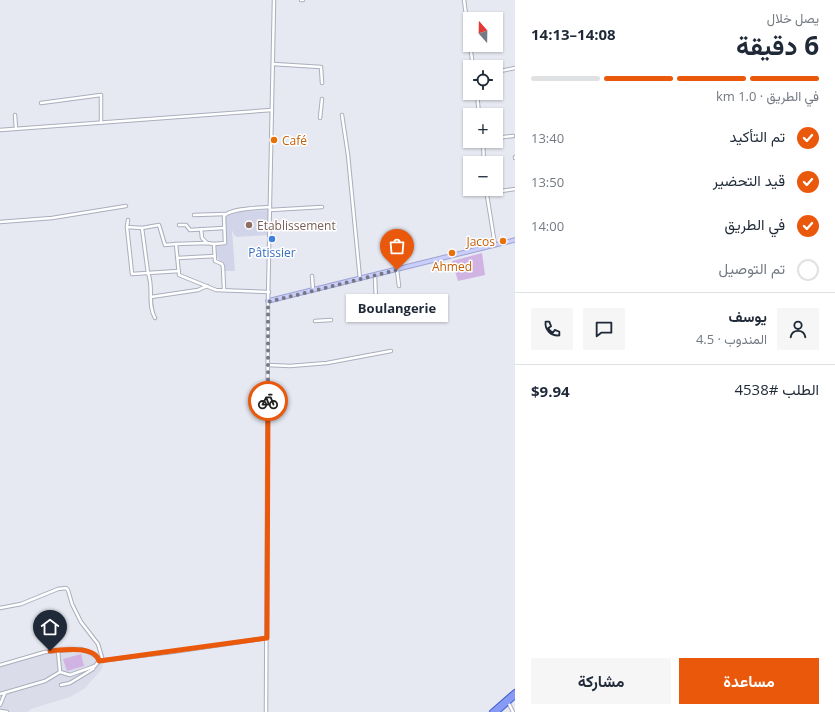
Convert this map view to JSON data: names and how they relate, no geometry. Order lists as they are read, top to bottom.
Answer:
{
  "places": [
    "Café",
    "Etablissement",
    "Pâtissier",
    "Jacos",
    "Ahmed",
    "Boulangerie"
  ],
  "north": "top",
  "page": {
    "heading": ["6 دقيقة", "يصل خلال", "14:08–14:13"],
    "panel": [
      "يوسف",
      "المندوب · 4.5",
      "الطلب #4538",
      "$9.94"
    ],
    "map_buttons": ["+", "−"],
    "bar": "في الطريق · 1.0 km",
    "list": [
      ["تم التأكيد", "13:40"],
      ["قيد التحضير", "13:50"],
      ["في الطريق", "14:00"],
      "تم التوصيل"
    ],
    "bubble": "Boulangerie",
    "buttons": ["مساعدة", "مشاركة"]
  }
}
